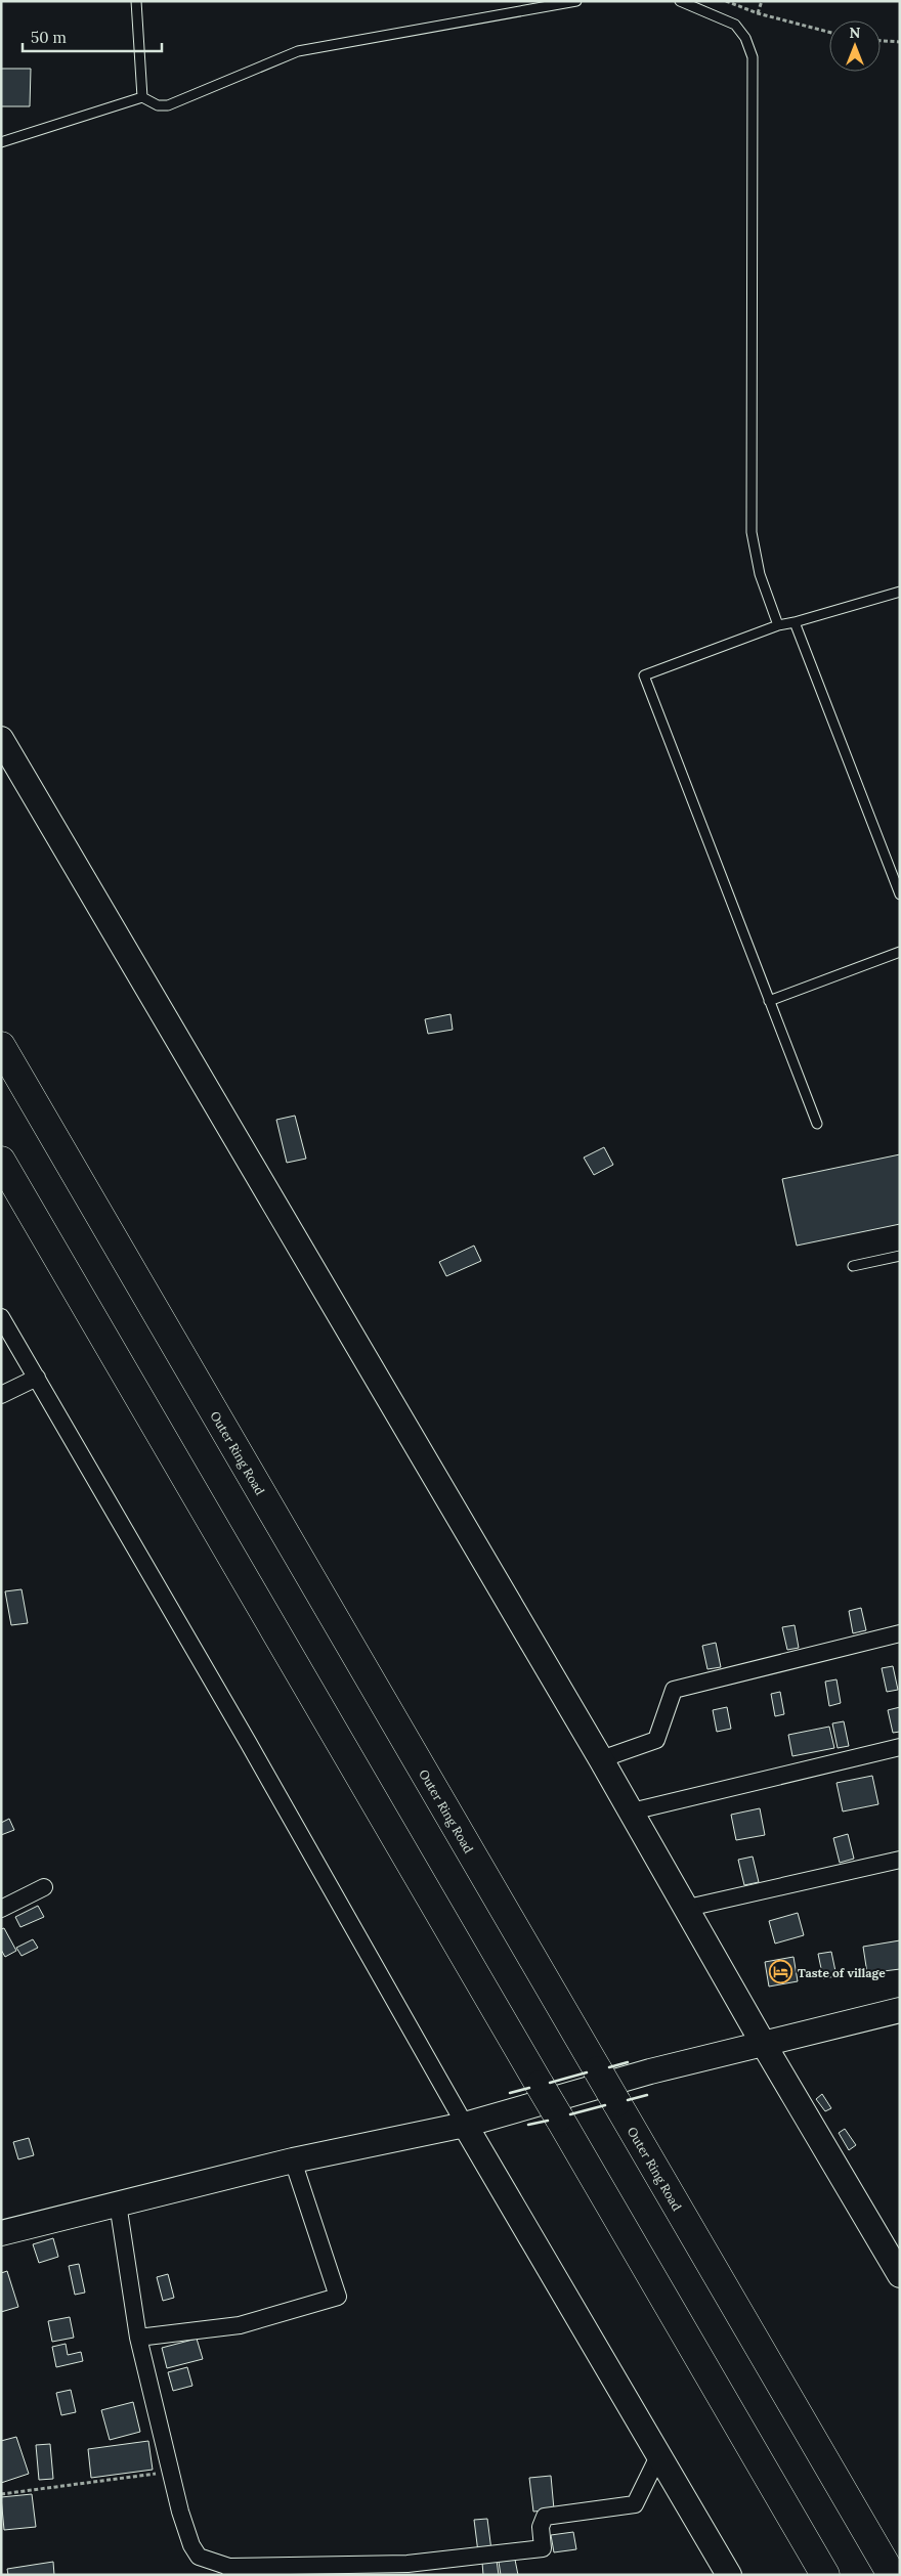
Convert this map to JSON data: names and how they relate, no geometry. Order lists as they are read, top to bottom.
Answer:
{
  "streets": {
    "highway": ["Outer Ring Road"]
  },
  "places": {
    "hotel": ["Taste of village"]
  },
  "scale_bar": "50 m",
  "north": "top"
}
